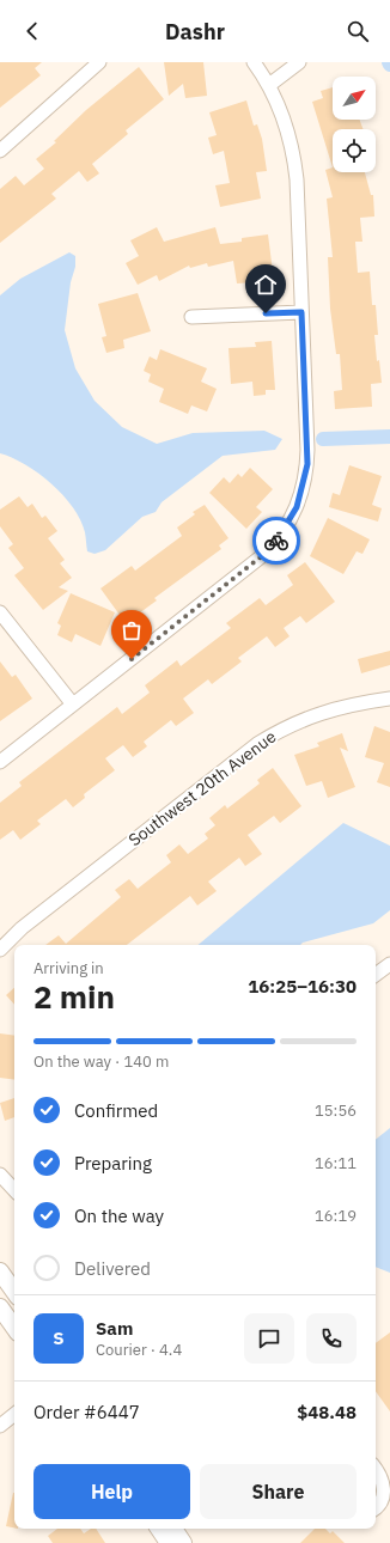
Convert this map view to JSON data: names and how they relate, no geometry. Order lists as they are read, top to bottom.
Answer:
{
  "streets": {
    "street": ["Southwest 20th Avenue"]
  },
  "north": "top right",
  "page": {
    "header": "Dashr",
    "heading": ["2 min", "Arriving in", "16:25–16:30"],
    "panel": [
      "Sam",
      "Courier · 4.4",
      "Order #6447",
      "$48.48"
    ],
    "bar": "On the way · 140 m",
    "list": [
      ["Confirmed", "15:56"],
      ["Preparing", "16:11"],
      ["On the way", "16:19"],
      "Delivered"
    ],
    "round": "S",
    "buttons": ["Help", "Share"]
  }
}
